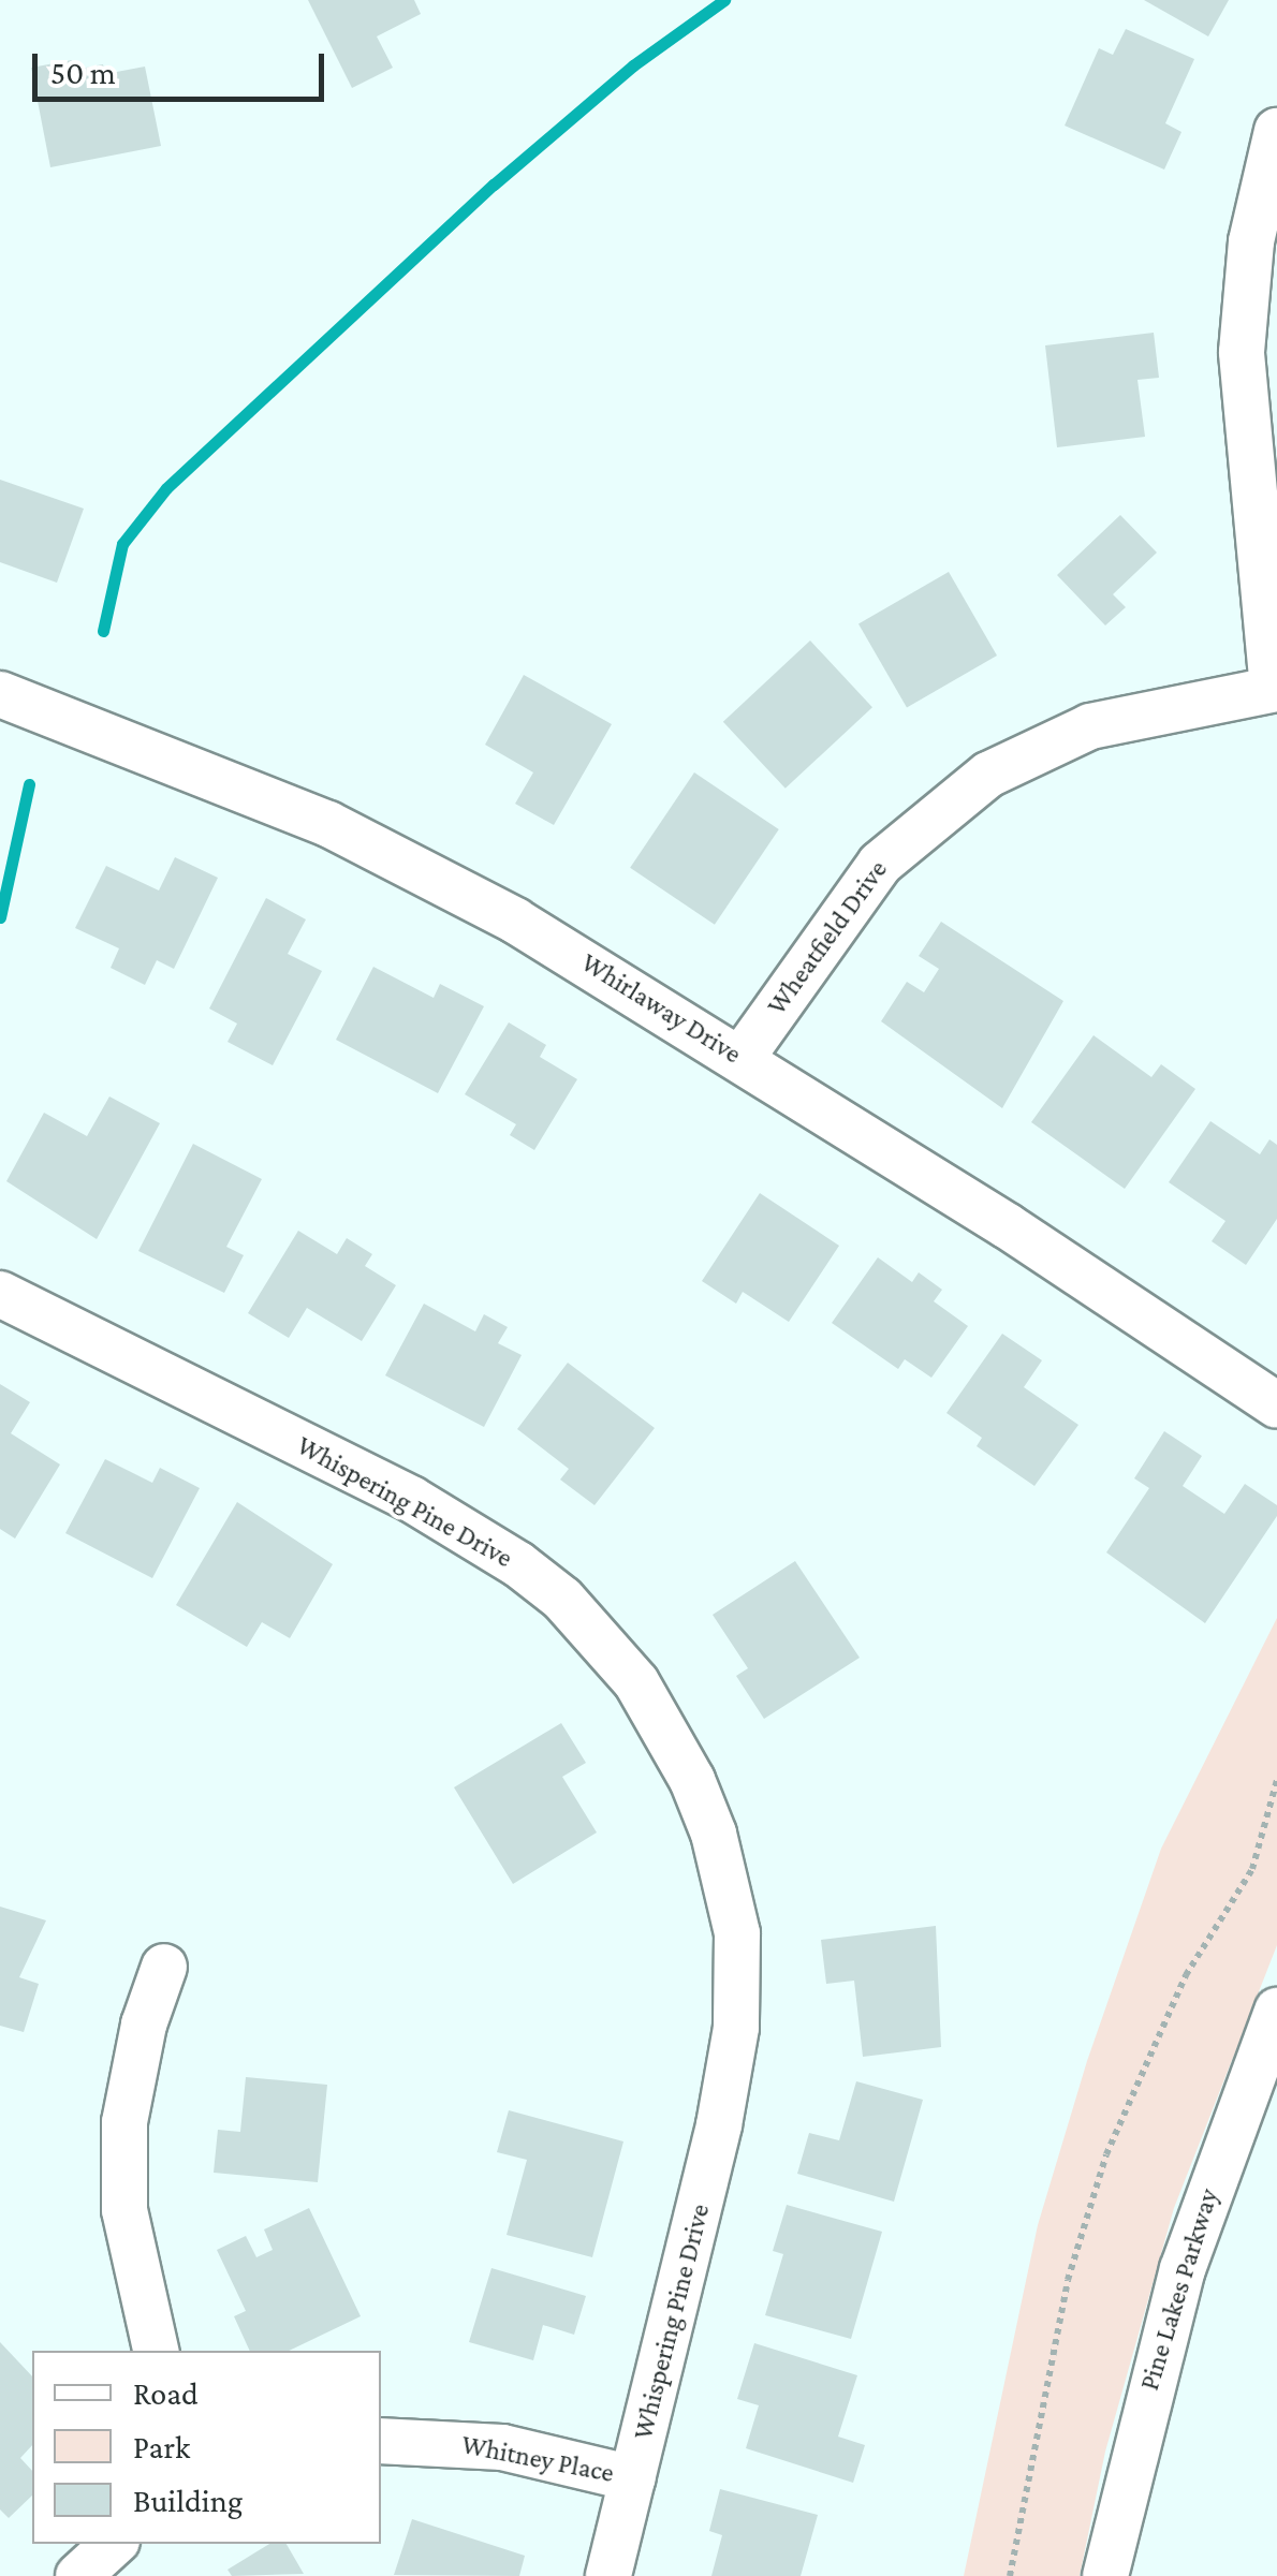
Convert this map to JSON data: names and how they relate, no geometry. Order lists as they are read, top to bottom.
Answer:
{
  "streets": {
    "street": [
      "Wheatfield Drive",
      "Whirlaway Drive",
      "Whispering Pine Drive",
      "Pine Lakes Parkway",
      "Whitney Place"
    ]
  },
  "crossings": [
    ["Wheatfield Drive", "Whirlaway Drive"],
    ["Whispering Pine Drive", "Whitney Place"]
  ],
  "legend": ["Road", "Park", "Building"],
  "scale_bar": "50 m"
}
